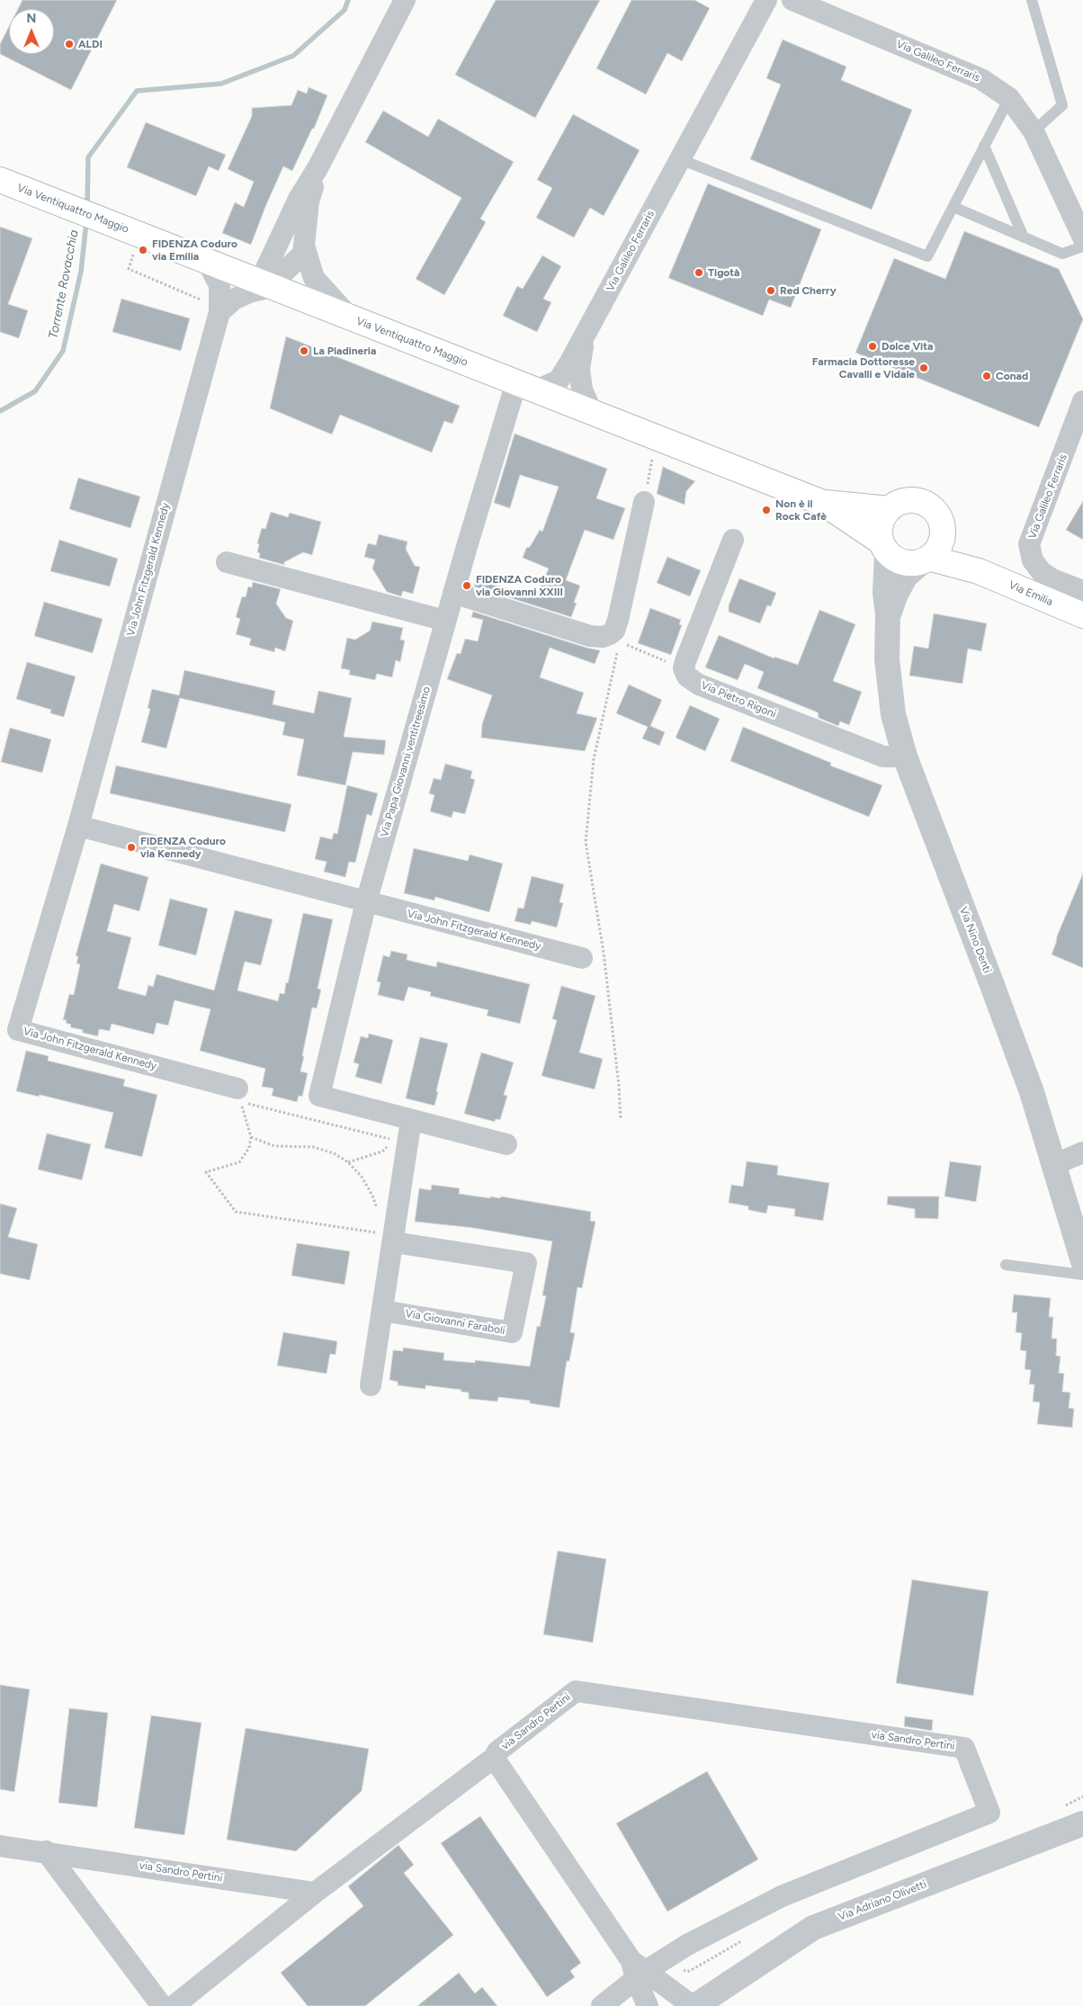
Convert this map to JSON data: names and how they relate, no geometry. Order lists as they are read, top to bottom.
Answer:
{
  "streets": {
    "main road": ["Via Ventiquattro Maggio", "Via Emilia"],
    "street": [
      "Via Galileo Ferraris",
      "Via John Fitzgerald Kennedy",
      "Via Pietro Rigoni",
      "Via Papa Giovanni ventitreesimo",
      "Via Nino Denti",
      "Via Giovanni Faraboli",
      "via Sandro Pertini",
      "Via Adriano Olivetti"
    ]
  },
  "crossings": [
    ["Via Galileo Ferraris", "Via Ventiquattro Maggio"],
    ["Via Galileo Ferraris", "Via Papa Giovanni ventitreesimo"],
    ["Via Ventiquattro Maggio", "Via John Fitzgerald Kennedy"],
    ["Via Ventiquattro Maggio", "Via Papa Giovanni ventitreesimo"],
    ["Via John Fitzgerald Kennedy", "Via Papa Giovanni ventitreesimo"],
    ["Via Emilia", "Via Nino Denti"],
    ["Via Pietro Rigoni", "Via Nino Denti"],
    ["via Sandro Pertini", "Via Adriano Olivetti"]
  ],
  "water": ["Torrente Rovacchia"],
  "places": [
    "ALDI",
    "FIDENZA Coduro via Emilia",
    "Tigotà",
    "Red Cherry",
    "Dolce Vita",
    "La Piadineria",
    "Farmacia Dottoresse Cavalli e Vidale",
    "Conad",
    "Non è il Rock Cafè",
    "FIDENZA Coduro via Giovanni XXIII",
    "FIDENZA Coduro via Kennedy"
  ],
  "north": "top"
}
